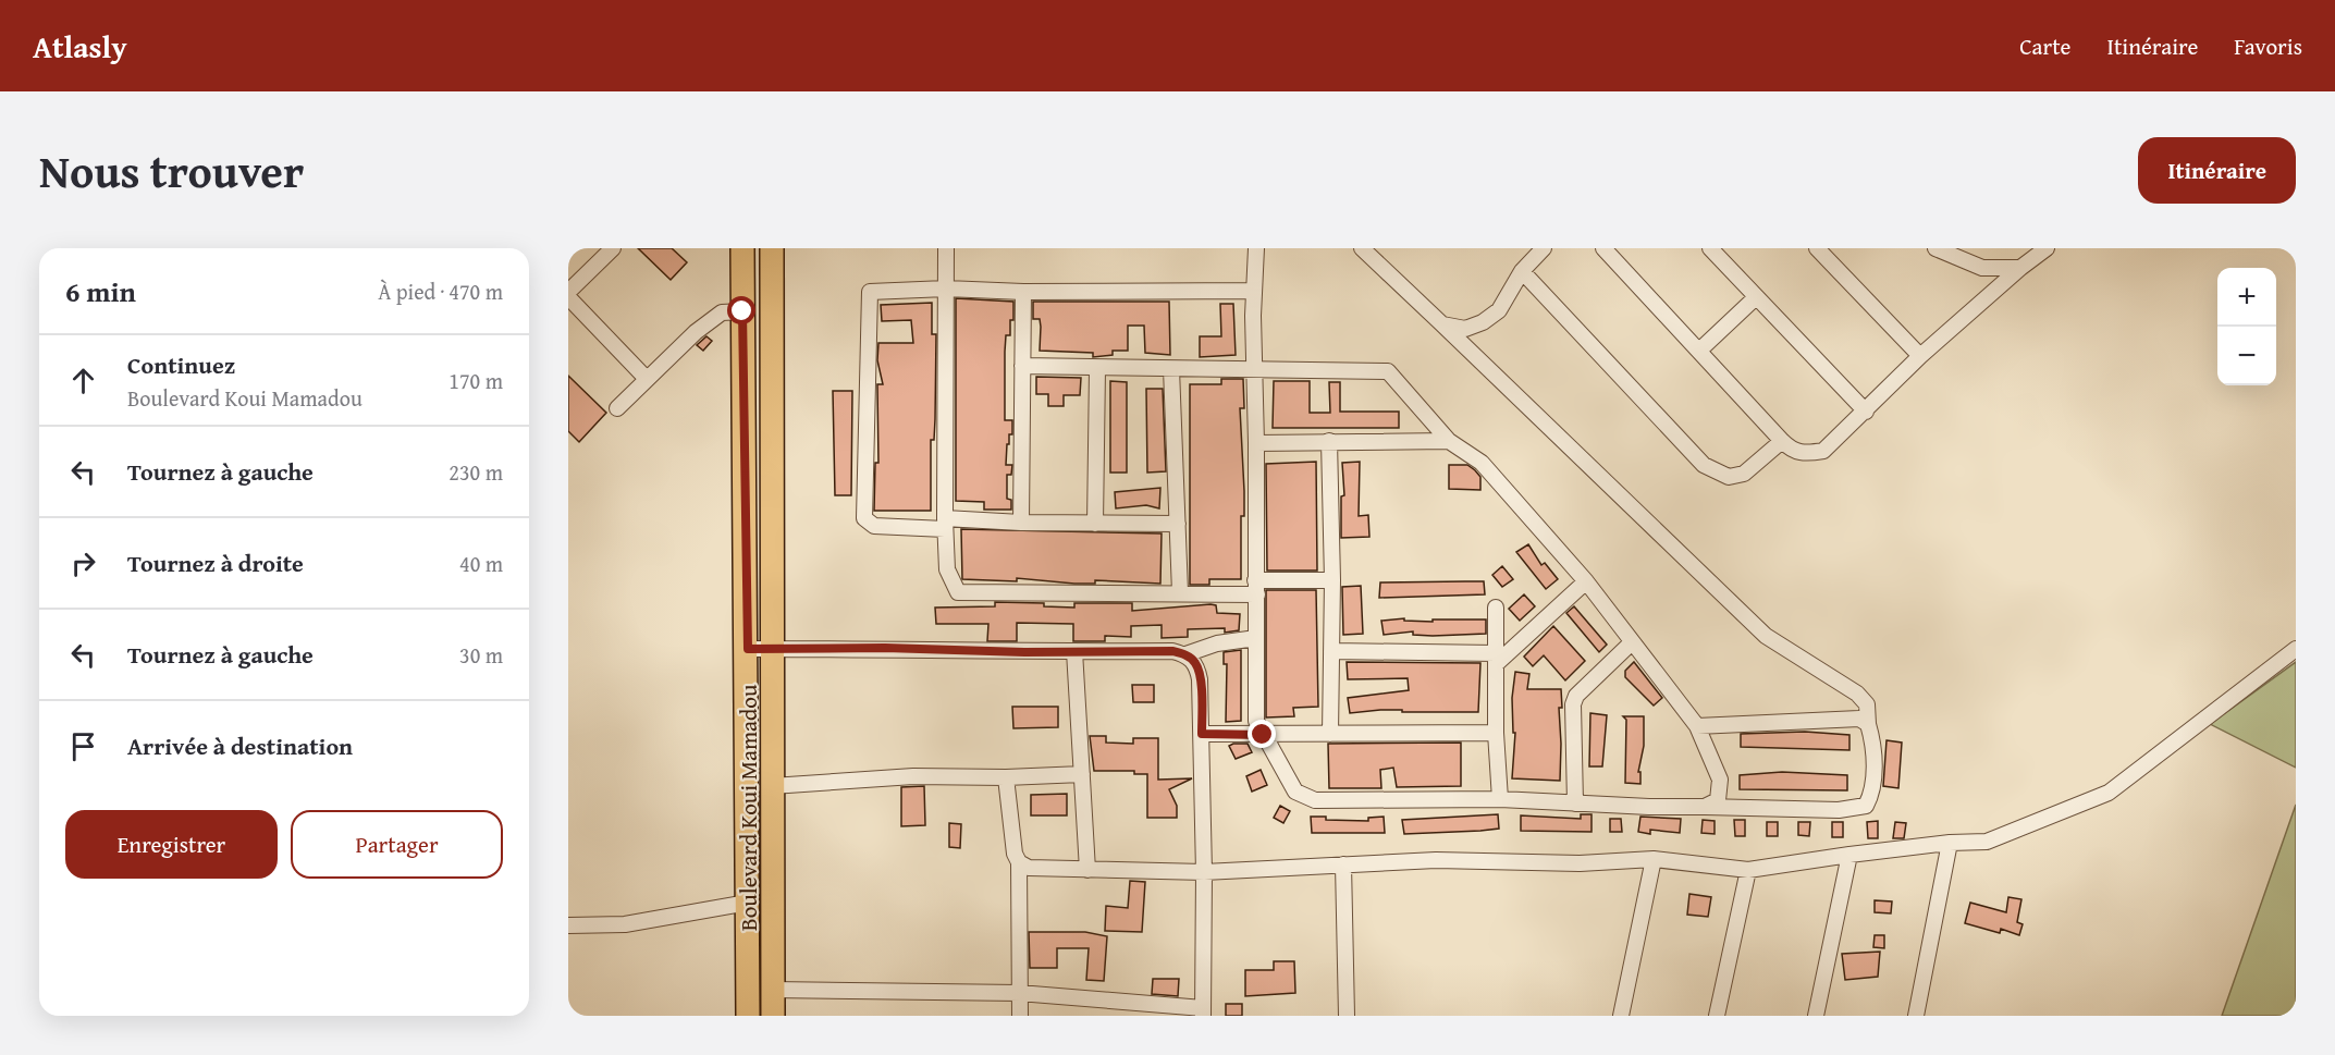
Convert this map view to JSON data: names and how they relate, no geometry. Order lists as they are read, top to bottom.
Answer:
{
  "streets": {
    "main road": ["Boulevard Koui Mamadou"]
  },
  "page": {
    "header": "Atlasly",
    "nav": ["Carte", "Itinéraire", "Favoris"],
    "title": "Nous trouver",
    "buttons": [
      "Itinéraire",
      ["Enregistrer", "Partager"]
    ],
    "heading": ["6 min", "À pied · 470 m"],
    "map_buttons": ["+", "−"],
    "list": [
      ["Continuez", "Boulevard Koui Mamadou", "170 m"],
      ["Tournez à gauche", "230 m"],
      ["Tournez à droite", "40 m"],
      ["Tournez à gauche", "30 m"],
      "Arrivée à destination"
    ]
  }
}
